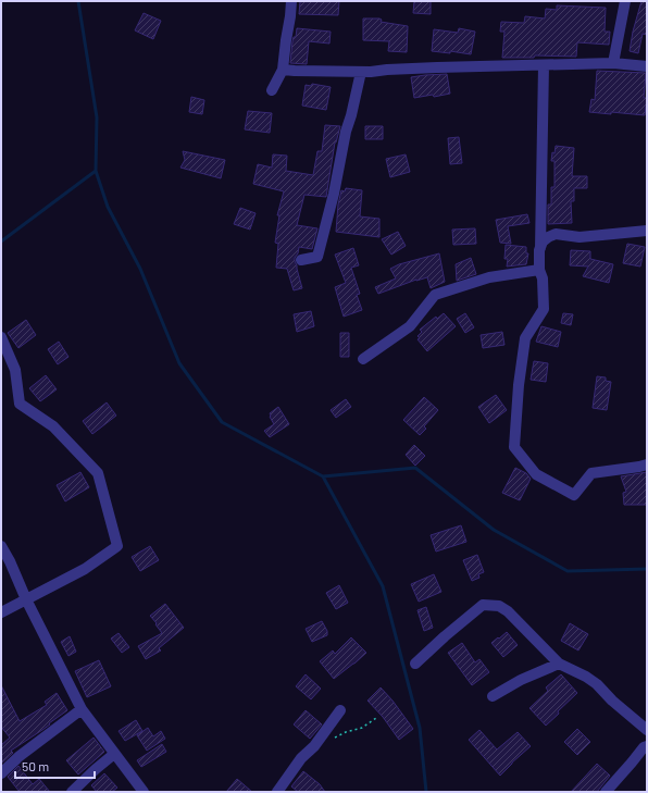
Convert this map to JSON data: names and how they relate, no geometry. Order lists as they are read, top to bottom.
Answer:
{
  "scale_bar": "50 m"
}
